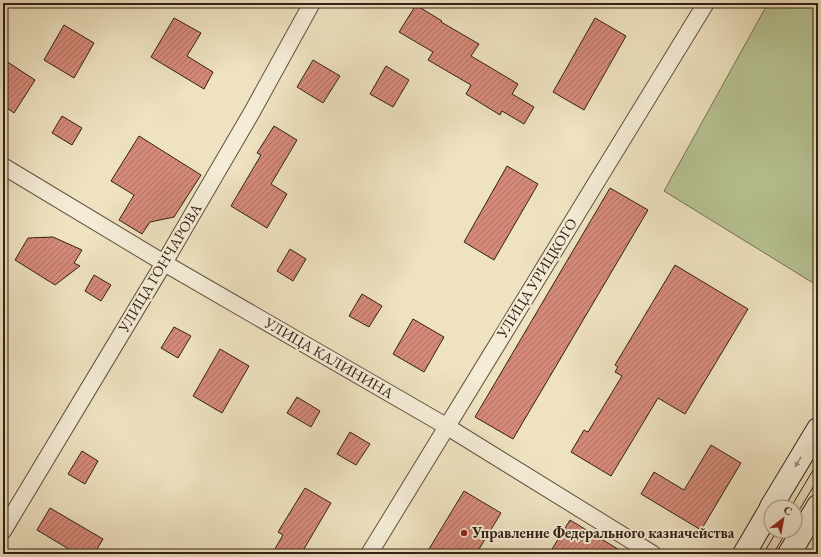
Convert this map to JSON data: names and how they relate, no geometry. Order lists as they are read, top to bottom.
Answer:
{
  "streets": {
    "street": ["УЛИЦА ГОНЧАРОВА", "УЛИЦА УРИЦКОГО", "УЛИЦА КАЛИНИНА"]
  },
  "crossings": [
    ["УЛИЦА ГОНЧАРОВА", "УЛИЦА КАЛИНИНА"],
    ["УЛИЦА УРИЦКОГО", "УЛИЦА КАЛИНИНА"]
  ],
  "places": ["Управление Федерального казначейства"],
  "north": "top right"
}
